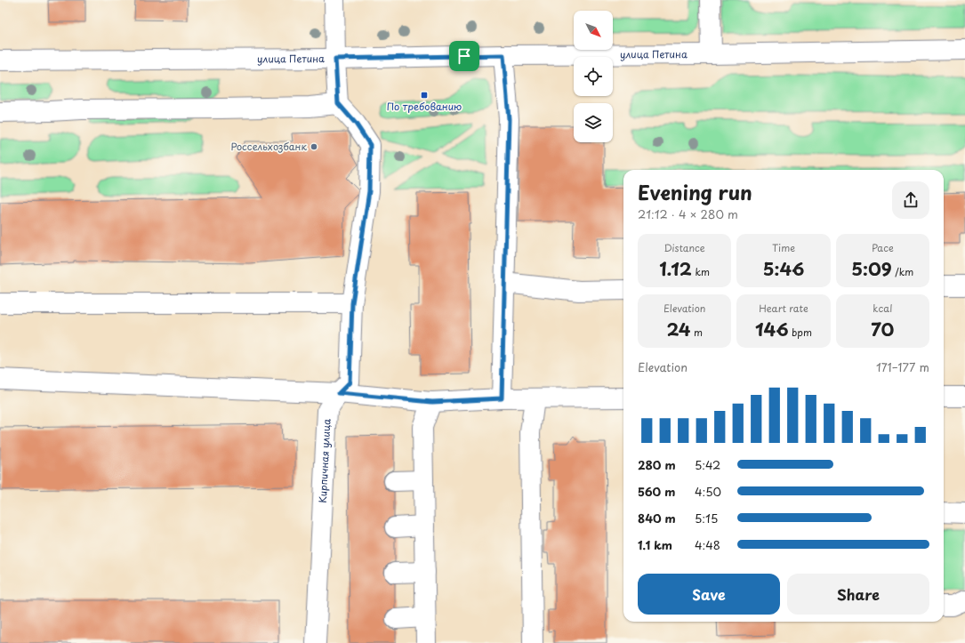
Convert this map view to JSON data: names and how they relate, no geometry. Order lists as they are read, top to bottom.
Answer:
{
  "streets": {
    "street": ["улица Петина", "Кирпичная улица"]
  },
  "places": {
    "transit": ["По требованию"],
    "other": ["Россельхозбанк"]
  },
  "north": "bottom right",
  "page": {
    "heading": ["Evening run", "21:12 · 4 × 280 m"],
    "stats": [
      ["Distance", "1.12 km"],
      ["Time", "5:46"],
      ["Pace", "5:09 /km"],
      ["Elevation", "24 m"],
      ["Heart rate", "146 bpm"],
      ["kcal", "70"]
    ],
    "chart": ["Elevation", "171–177 m"],
    "list": [
      {
        "name": "280 m",
        "note": "5:42"
      },
      {
        "name": "560 m",
        "note": "4:50"
      },
      {
        "name": "840 m",
        "note": "5:15"
      },
      {
        "name": "1.1 km",
        "note": "4:48"
      }
    ],
    "buttons": ["Save", "Share"]
  }
}
